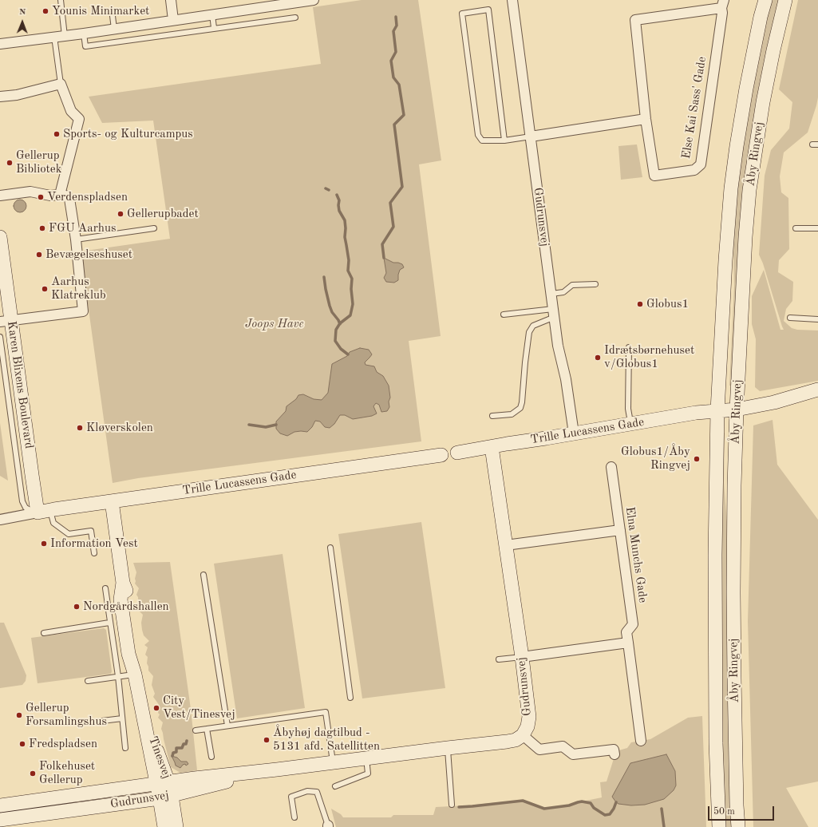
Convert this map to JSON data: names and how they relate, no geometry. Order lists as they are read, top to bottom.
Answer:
{
  "streets": {
    "street": [
      "Else Kai Sass' Gade",
      "Åby Ringvej",
      "Gudrunsvej",
      "Karen Blixens Boulevard",
      "Trille Lucassens Gade",
      "Elna Munchs Gade",
      "Tinesvej"
    ]
  },
  "crossings": [
    ["Åby Ringvej", "Trille Lucassens Gade"],
    ["Gudrunsvej", "Trille Lucassens Gade"],
    ["Gudrunsvej", "Tinesvej"],
    ["Karen Blixens Boulevard", "Trille Lucassens Gade"],
    ["Trille Lucassens Gade", "Tinesvej"]
  ],
  "parks": ["Joops Have"],
  "places": [
    "Younis Minimarket",
    "Sports- og Kulturcampus",
    "Gellerup Bibliotek",
    "Verdenspladsen",
    "Gellerupbadet",
    "FGU Aarhus",
    "Bevægelseshuset",
    "Aarhus Klatreklub",
    "Globus1",
    "Idrætsbørnehuset v/Globus1",
    "Kløverskolen",
    "Globus1/Åby Ringvej",
    "Information Vest",
    "Nordgårdshallen",
    "City Vest/Tinesvej",
    "Gellerup Forsamlingshus",
    "Åbyhøj dagtilbud - 5131 afd. Satellitten",
    "Fredspladsen",
    "Folkehuset Gellerup"
  ],
  "scale_bar": "50 m",
  "north": "top"
}
